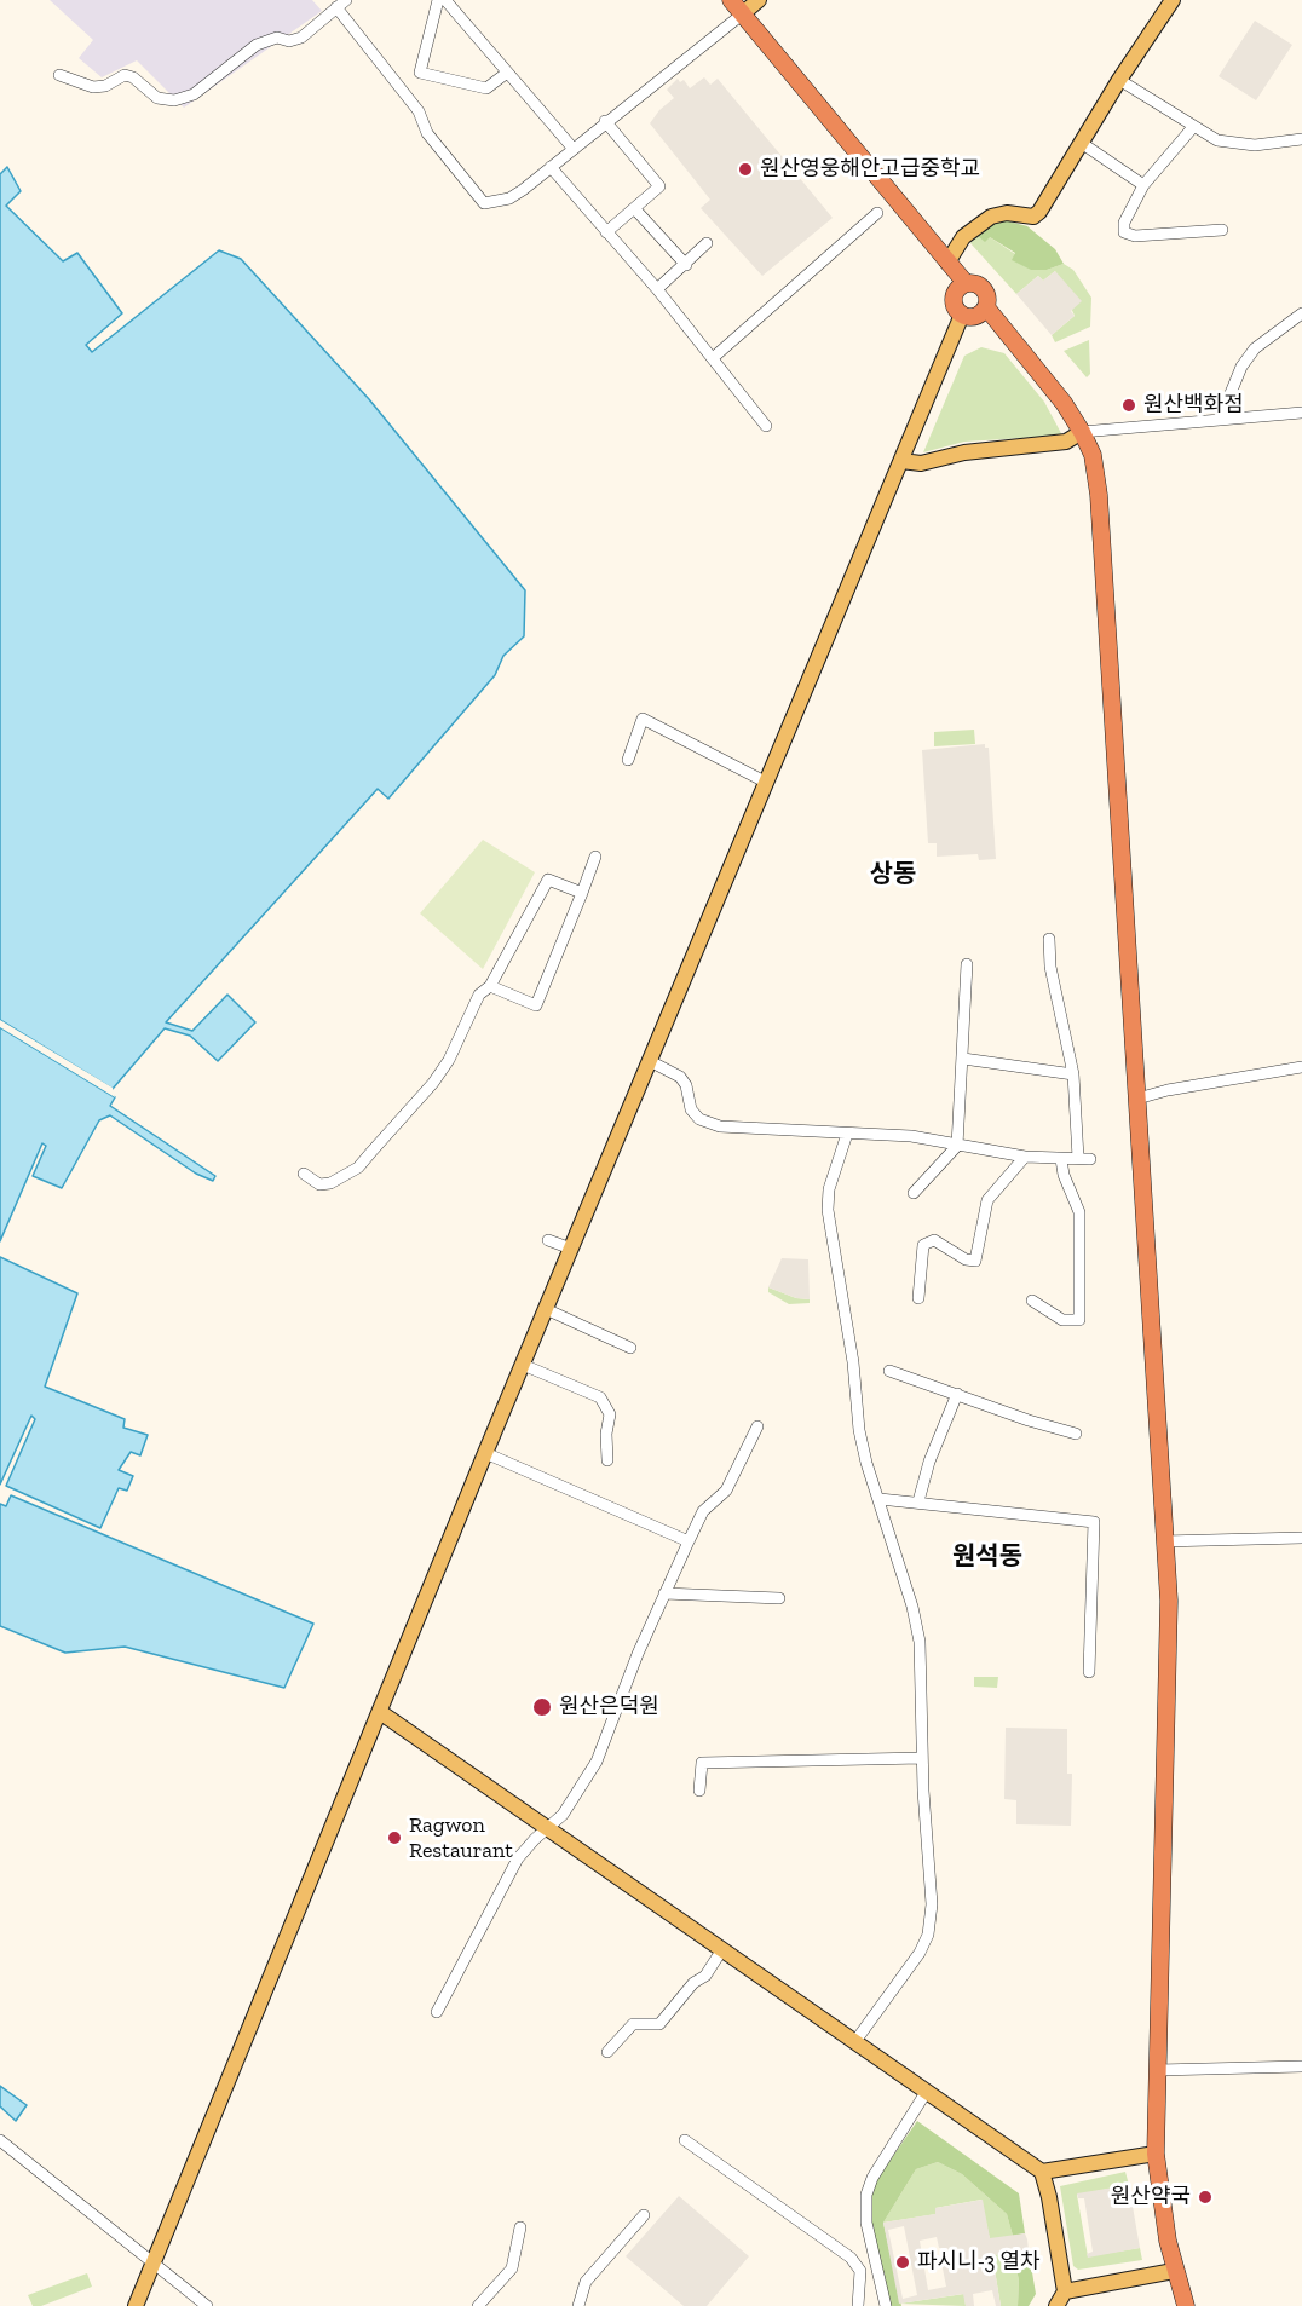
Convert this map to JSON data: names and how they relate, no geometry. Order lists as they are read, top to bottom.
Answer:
{
  "districts": ["상동", "원석동"],
  "places": [
    "원산영웅해안고급중학교",
    "원산백화점",
    "원산은덕원",
    "Ragwon Restaurant",
    "원산약국",
    "파시니-3 열차"
  ]
}
